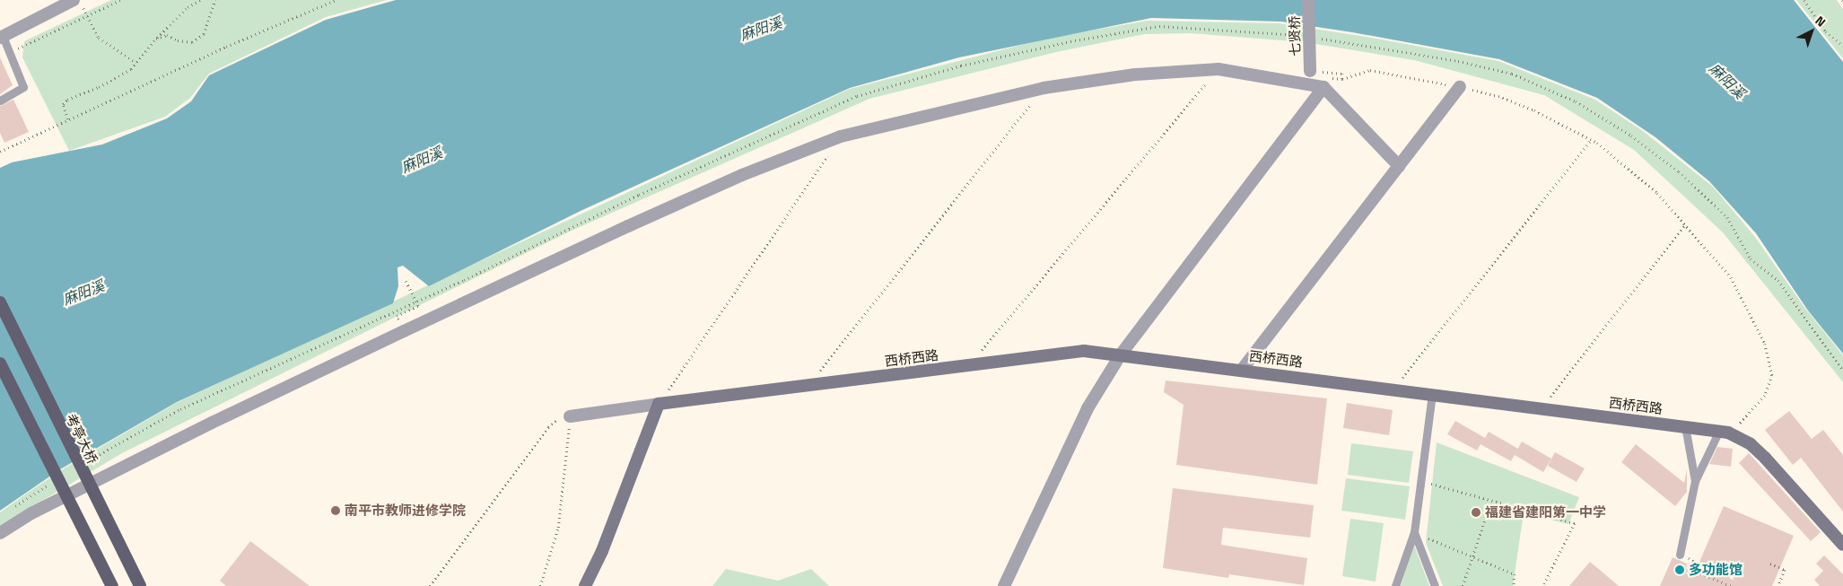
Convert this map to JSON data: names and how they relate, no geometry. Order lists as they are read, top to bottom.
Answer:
{
  "streets": {
    "main road": ["西桥西路", "考亭大桥"],
    "street": ["七贤桥"]
  },
  "water": ["麻阳溪"],
  "places": ["南平市教师进修学院", "福建省建阳第一中学", "多功能馆"],
  "north": "top right"
}
